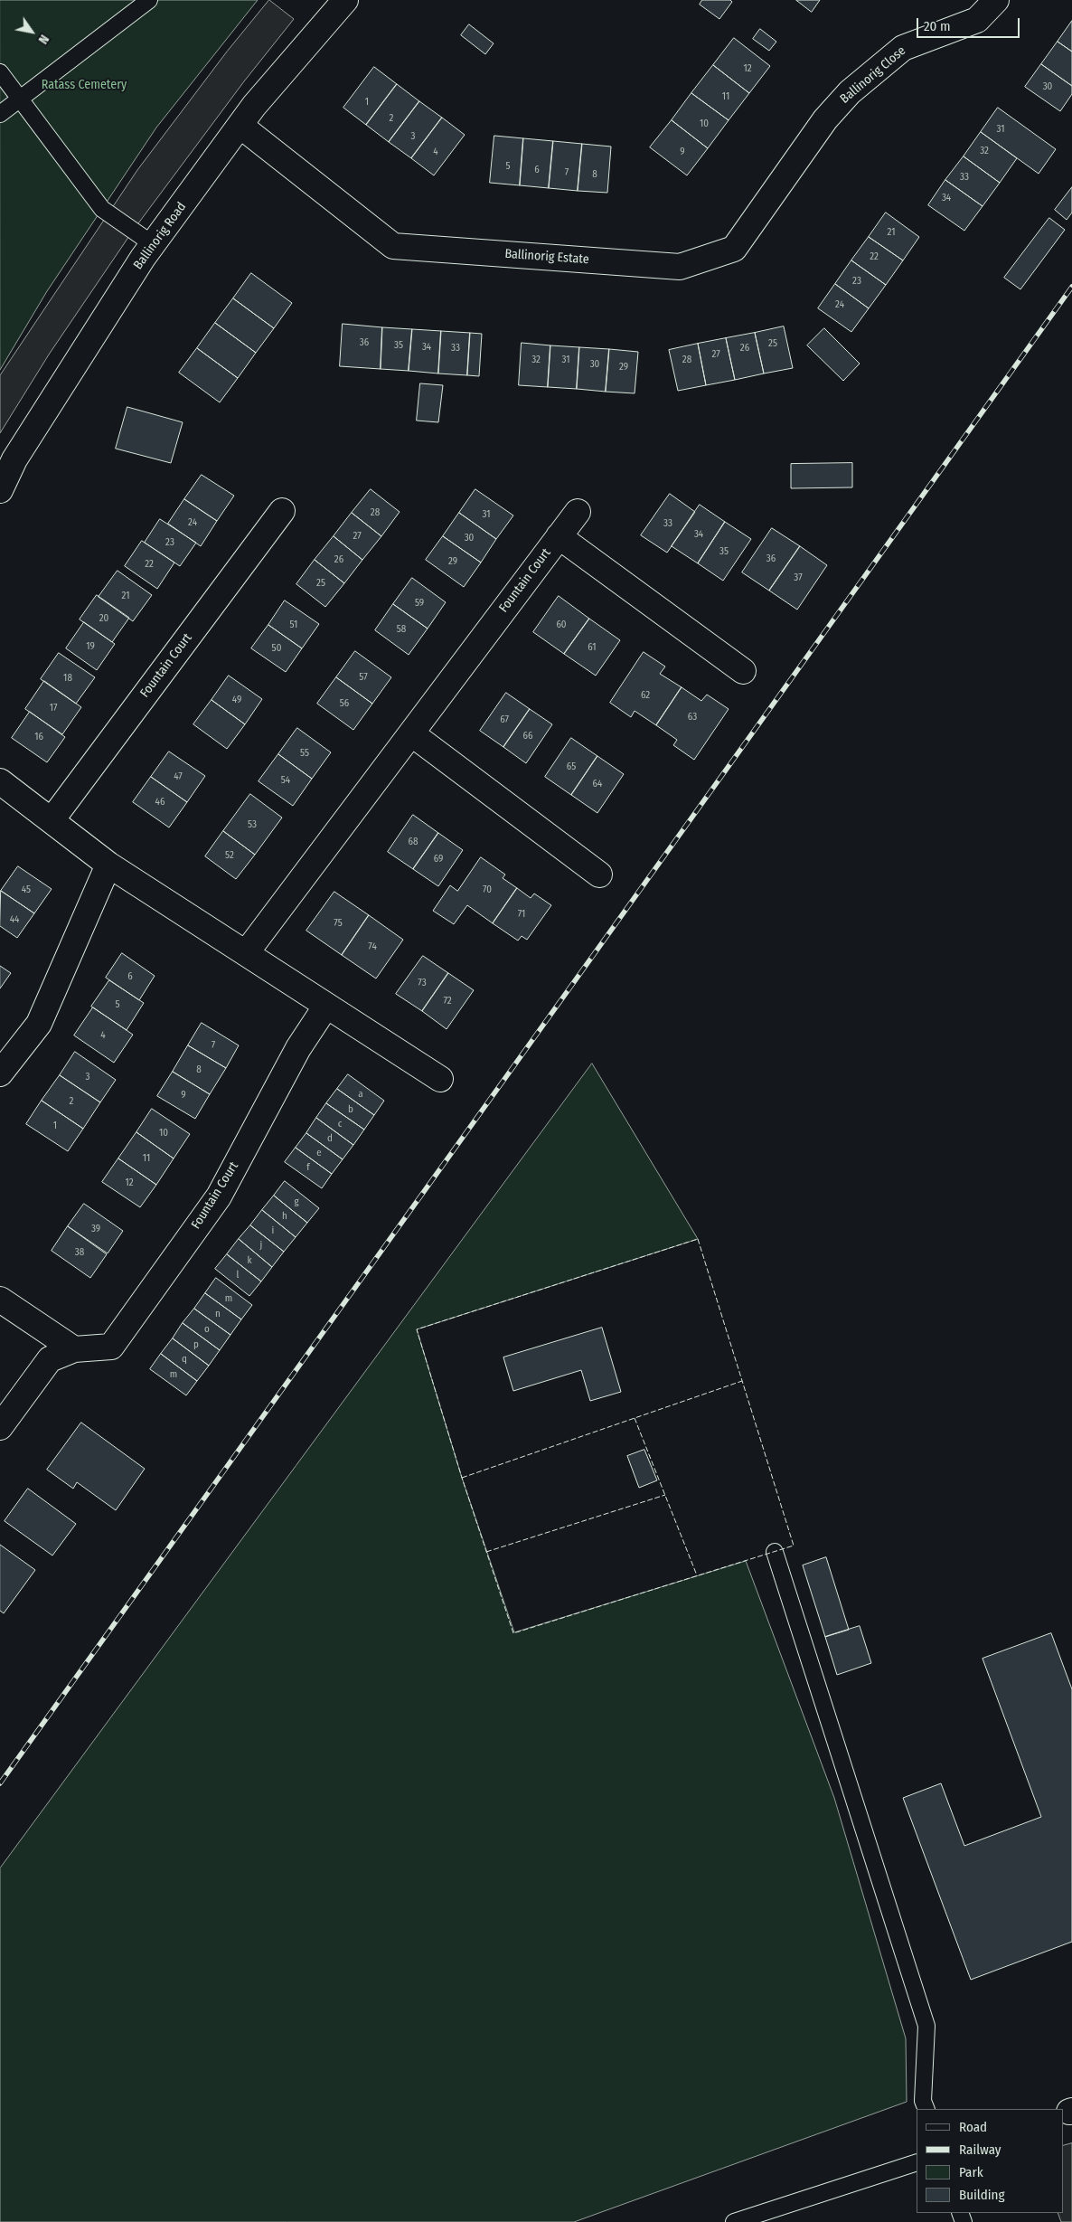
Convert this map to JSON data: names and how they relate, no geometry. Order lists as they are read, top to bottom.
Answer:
{
  "streets": {
    "street": [
      "Ballinorig Close",
      "Ballinorig Road",
      "Ballinorig Estate",
      "Fountain Court"
    ]
  },
  "crossings": [
    ["Ballinorig Close", "Ballinorig Estate"],
    ["Ballinorig Road", "Ballinorig Estate"]
  ],
  "parks": ["Ratass Cemetery"],
  "house_numbers": [
    "12",
    "30",
    "11",
    "1",
    "2",
    "10",
    "31",
    "3",
    "32",
    "4",
    "9",
    "5",
    "6",
    "7",
    "8",
    "33",
    "34",
    "21",
    "22",
    "23",
    "24",
    "36",
    "25",
    "35",
    "34",
    "33",
    "26",
    "27",
    "32",
    "31",
    "28",
    "30",
    "29",
    "28",
    "31",
    "24",
    "33",
    "34",
    "27",
    "30",
    "23",
    "35",
    "36",
    "26",
    "29",
    "22",
    "37",
    "25",
    "21",
    "59",
    "20",
    "51",
    "60",
    "58",
    "19",
    "61",
    "50",
    "57",
    "18",
    "62",
    "49",
    "56",
    "17",
    "63",
    "67",
    "66",
    "16",
    "55",
    "65",
    "47",
    "54",
    "64",
    "46",
    "53",
    "68",
    "52",
    "69",
    "45",
    "70",
    "71",
    "44",
    "75",
    "74",
    "6",
    "73",
    "72",
    "5",
    "4",
    "7",
    "8",
    "3",
    "a",
    "9",
    "2",
    "b",
    "c",
    "1",
    "10",
    "d",
    "e",
    "11",
    "f",
    "12",
    "g",
    "h",
    "39",
    "i",
    "j",
    "38",
    "k",
    "l",
    "m",
    "n",
    "o",
    "p",
    "q",
    "m"
  ],
  "legend": [
    "Road",
    "Railway",
    "Park",
    "Building"
  ],
  "scale_bar": "20 m",
  "north": "bottom right"
}
